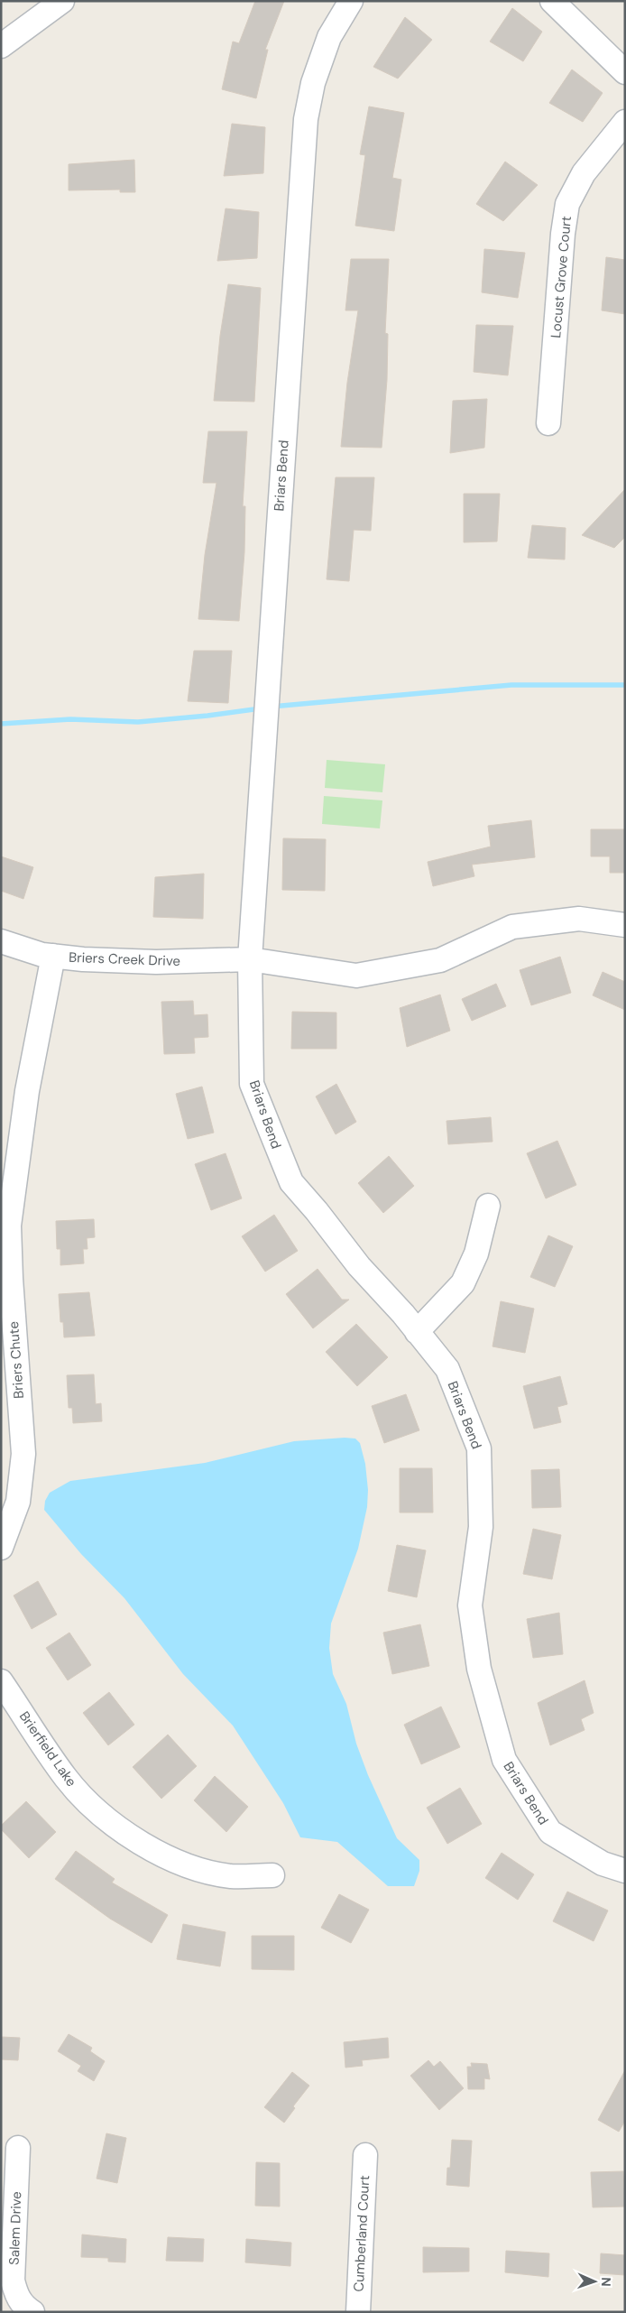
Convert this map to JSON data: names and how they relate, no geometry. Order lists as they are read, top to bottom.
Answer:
{
  "streets": {
    "street": [
      "Locust Grove Court",
      "Briars Bend",
      "Briers Creek Drive",
      "Briers Chute",
      "Brierfield Lake",
      "Salem Drive",
      "Cumberland Court"
    ]
  },
  "crossings": [
    ["Briars Bend", "Briers Creek Drive"],
    ["Briers Creek Drive", "Briers Chute"]
  ],
  "north": "right"
}
